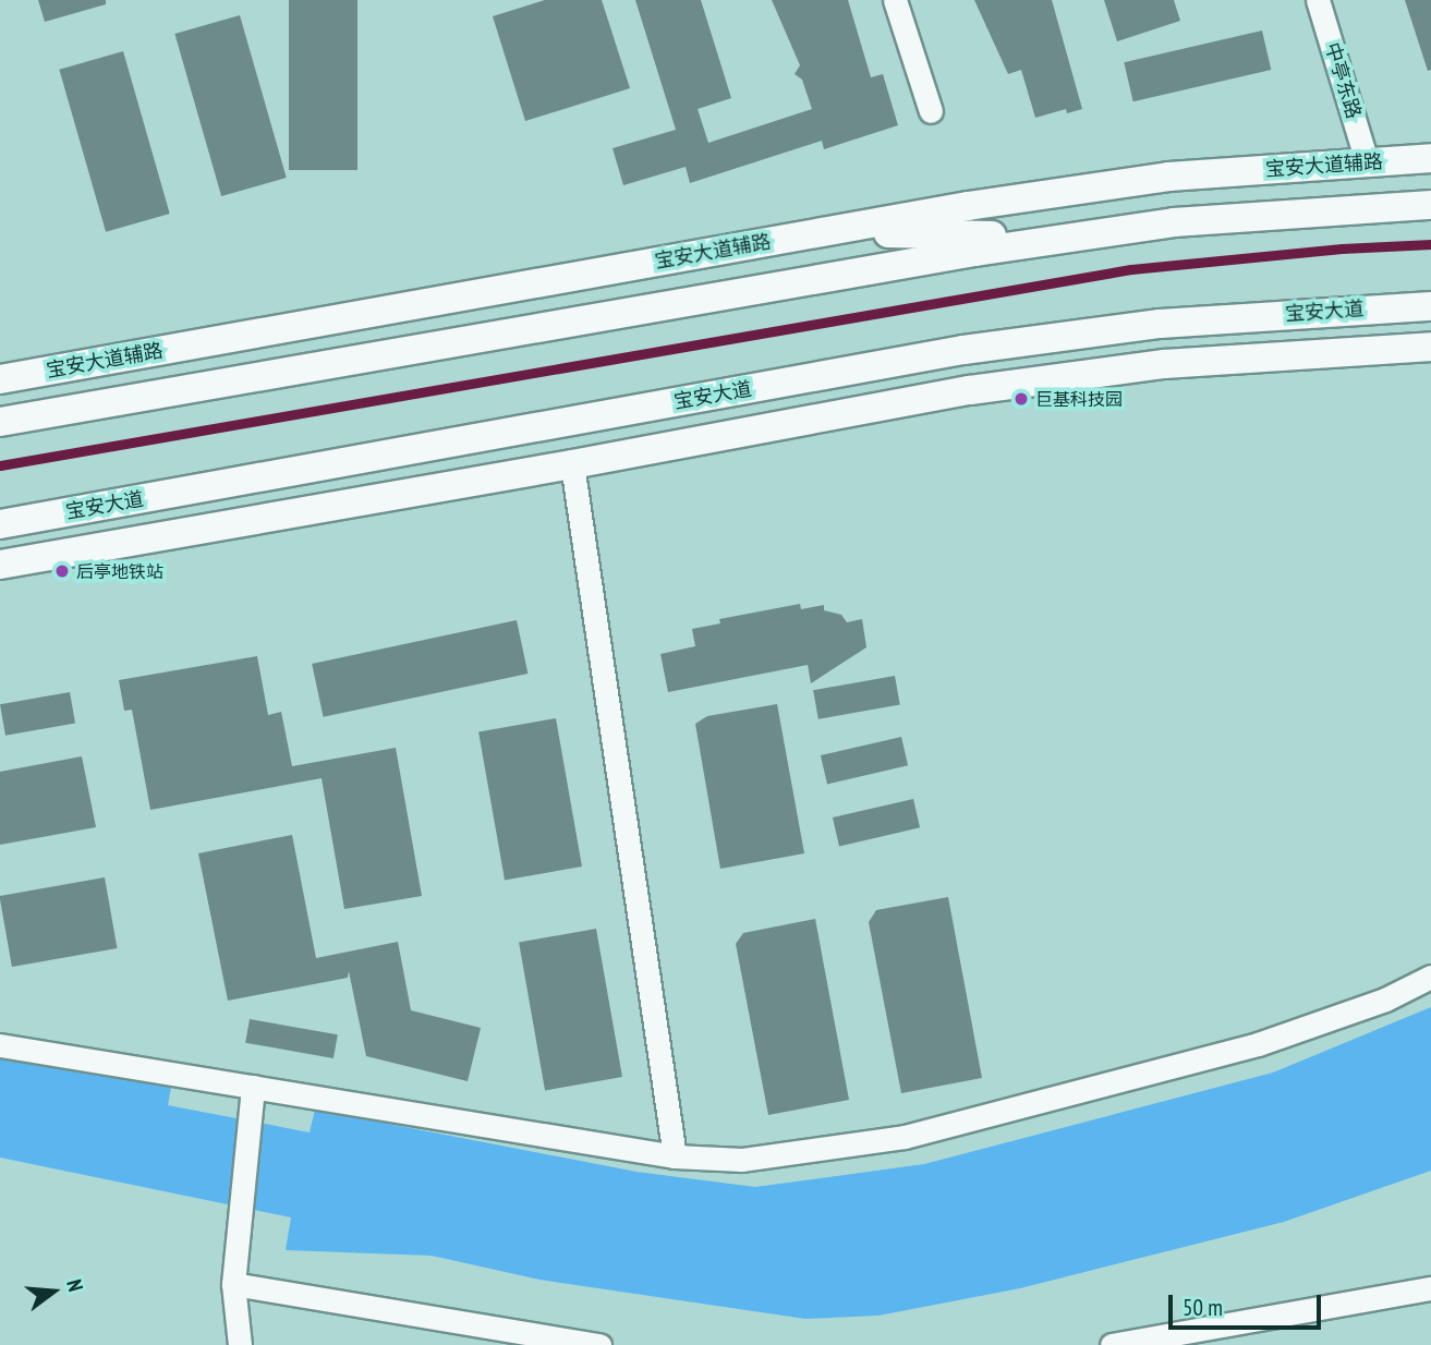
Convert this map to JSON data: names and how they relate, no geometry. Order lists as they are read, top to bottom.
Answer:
{
  "streets": {
    "main road": ["宝安大道辅路", "宝安大道"],
    "street": ["中亭东路"]
  },
  "crossings": [
    ["中亭东路", "宝安大道辅路"]
  ],
  "places": ["巨基科技园", "后亭地铁站"],
  "scale_bar": "50 m",
  "north": "right"
}
